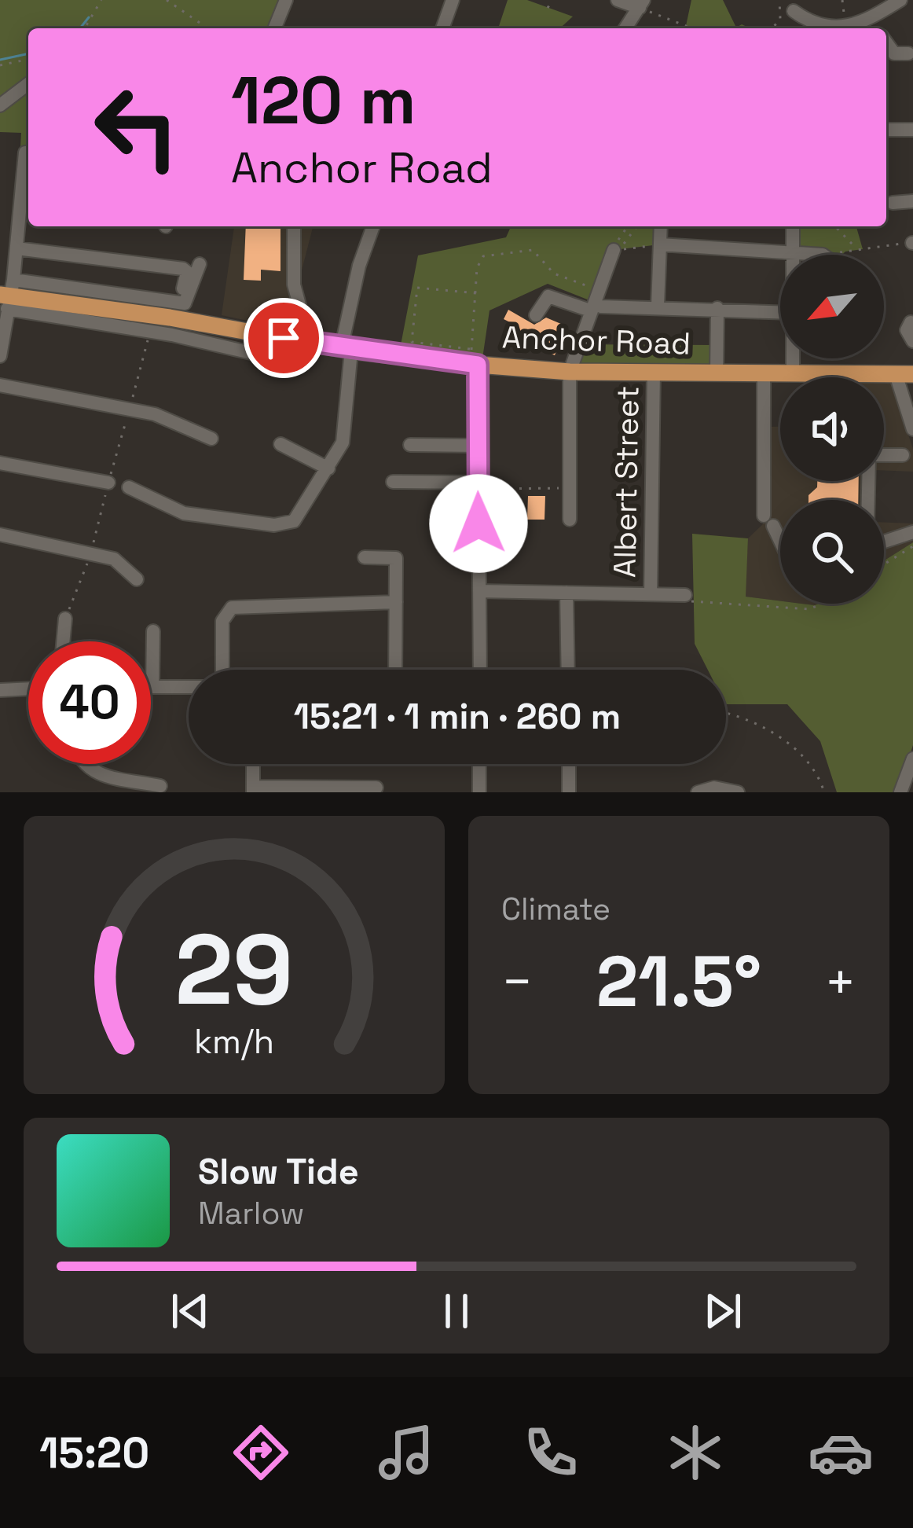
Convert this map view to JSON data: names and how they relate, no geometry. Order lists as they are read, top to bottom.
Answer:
{
  "streets": {
    "main road": ["Anchor Road"],
    "street": ["Albert Street"]
  },
  "crossings": [
    ["Anchor Road", "Albert Street"]
  ],
  "north": "bottom left",
  "page": {
    "turn": ["120 m", "Anchor Road"],
    "limit": "40",
    "trip": "15:21 · 1 min · 260 m",
    "tile": "Climate",
    "heat": ["−", "21.5°", "+"],
    "song": ["Slow Tide", "Marlow"],
    "tabs": "15:20",
    "gauge": ["29", "km/h"]
  }
}
